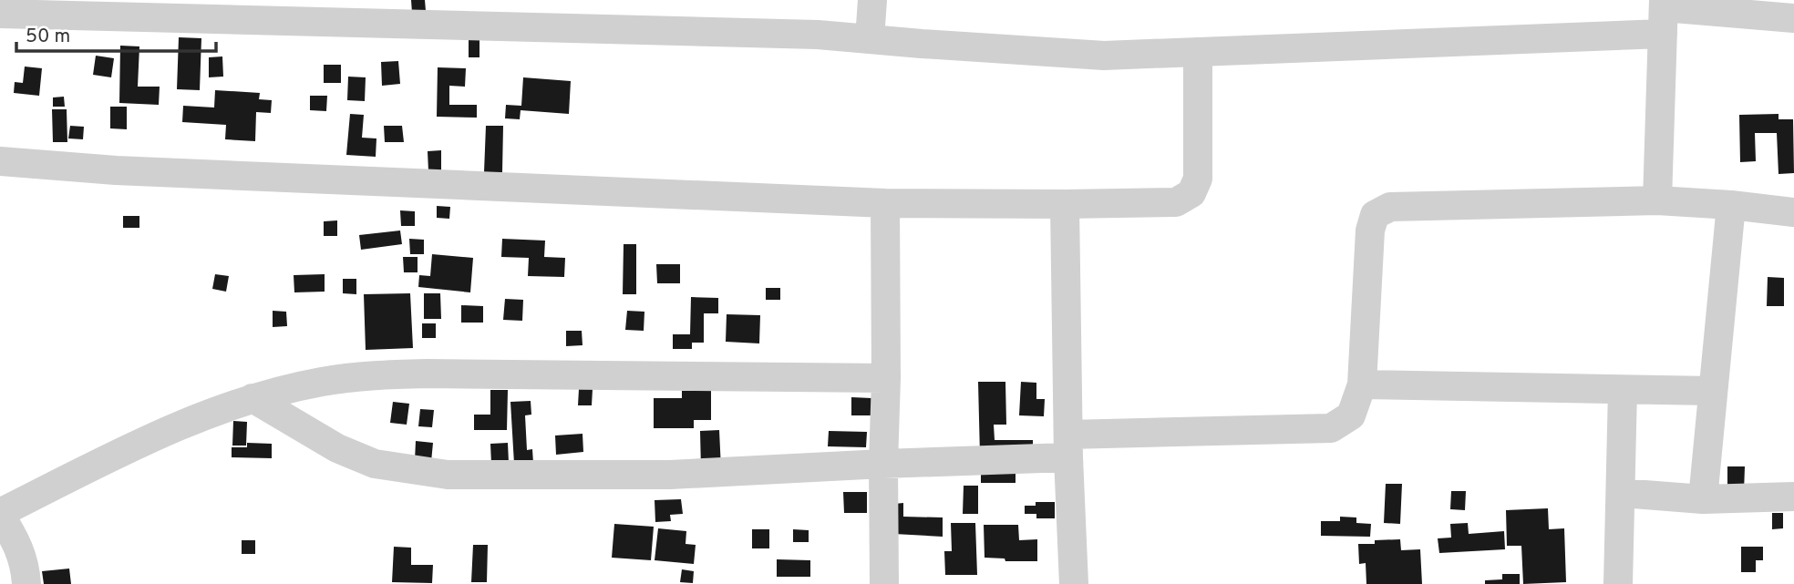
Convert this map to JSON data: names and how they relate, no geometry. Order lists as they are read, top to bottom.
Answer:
{
  "scale_bar": "50 m"
}
